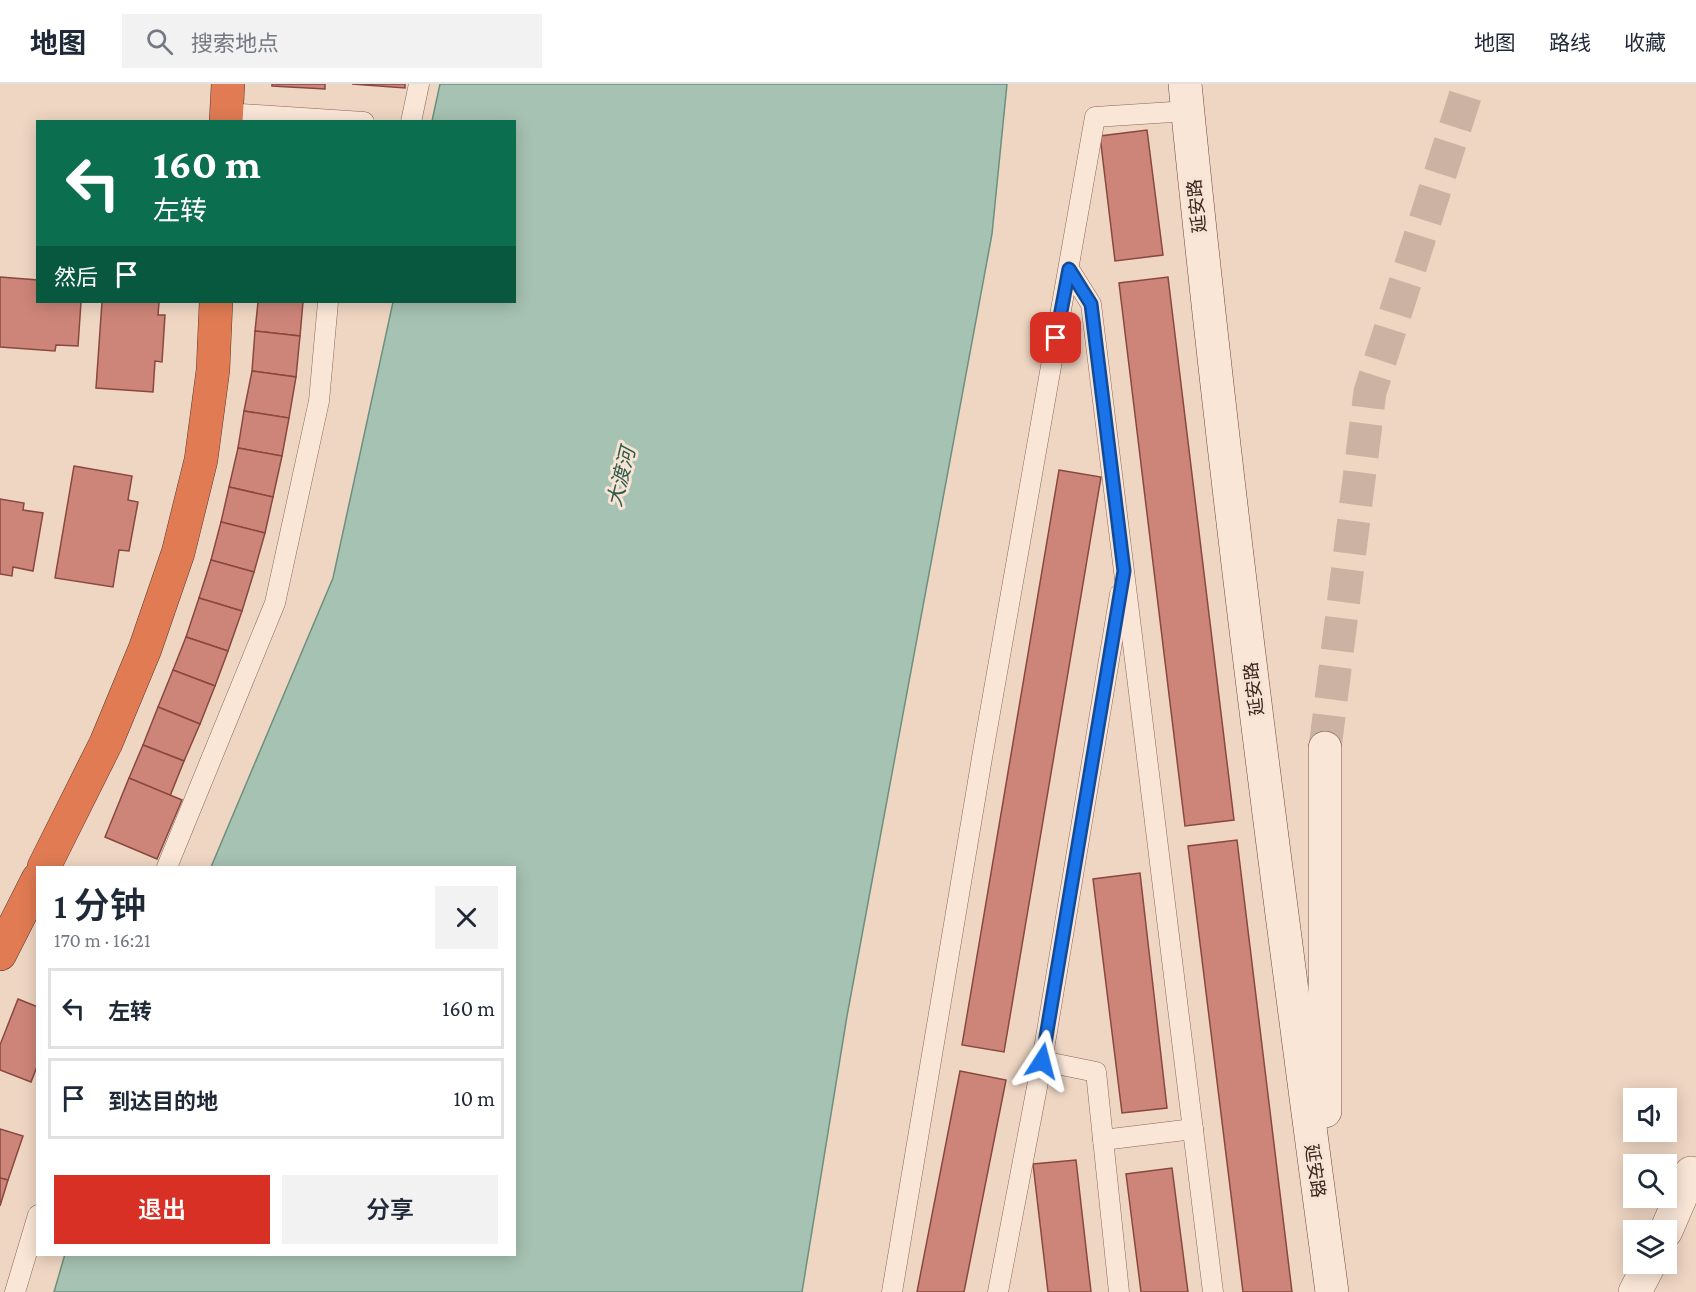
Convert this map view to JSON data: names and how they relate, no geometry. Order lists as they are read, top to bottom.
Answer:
{
  "streets": {
    "main road": ["延安路"]
  },
  "water": ["大渡河"],
  "page": {
    "header": "地图",
    "search": "搜索地点",
    "nav": ["地图", "路线", "收藏"],
    "turn": ["160 m", "左转"],
    "then": "然后",
    "heading": ["1 分钟", "170 m · 16:21"],
    "list": [
      {
        "name": "左转",
        "value": "160 m"
      },
      {
        "name": "到达目的地",
        "value": "10 m"
      }
    ],
    "buttons": ["退出", "分享"]
  }
}
